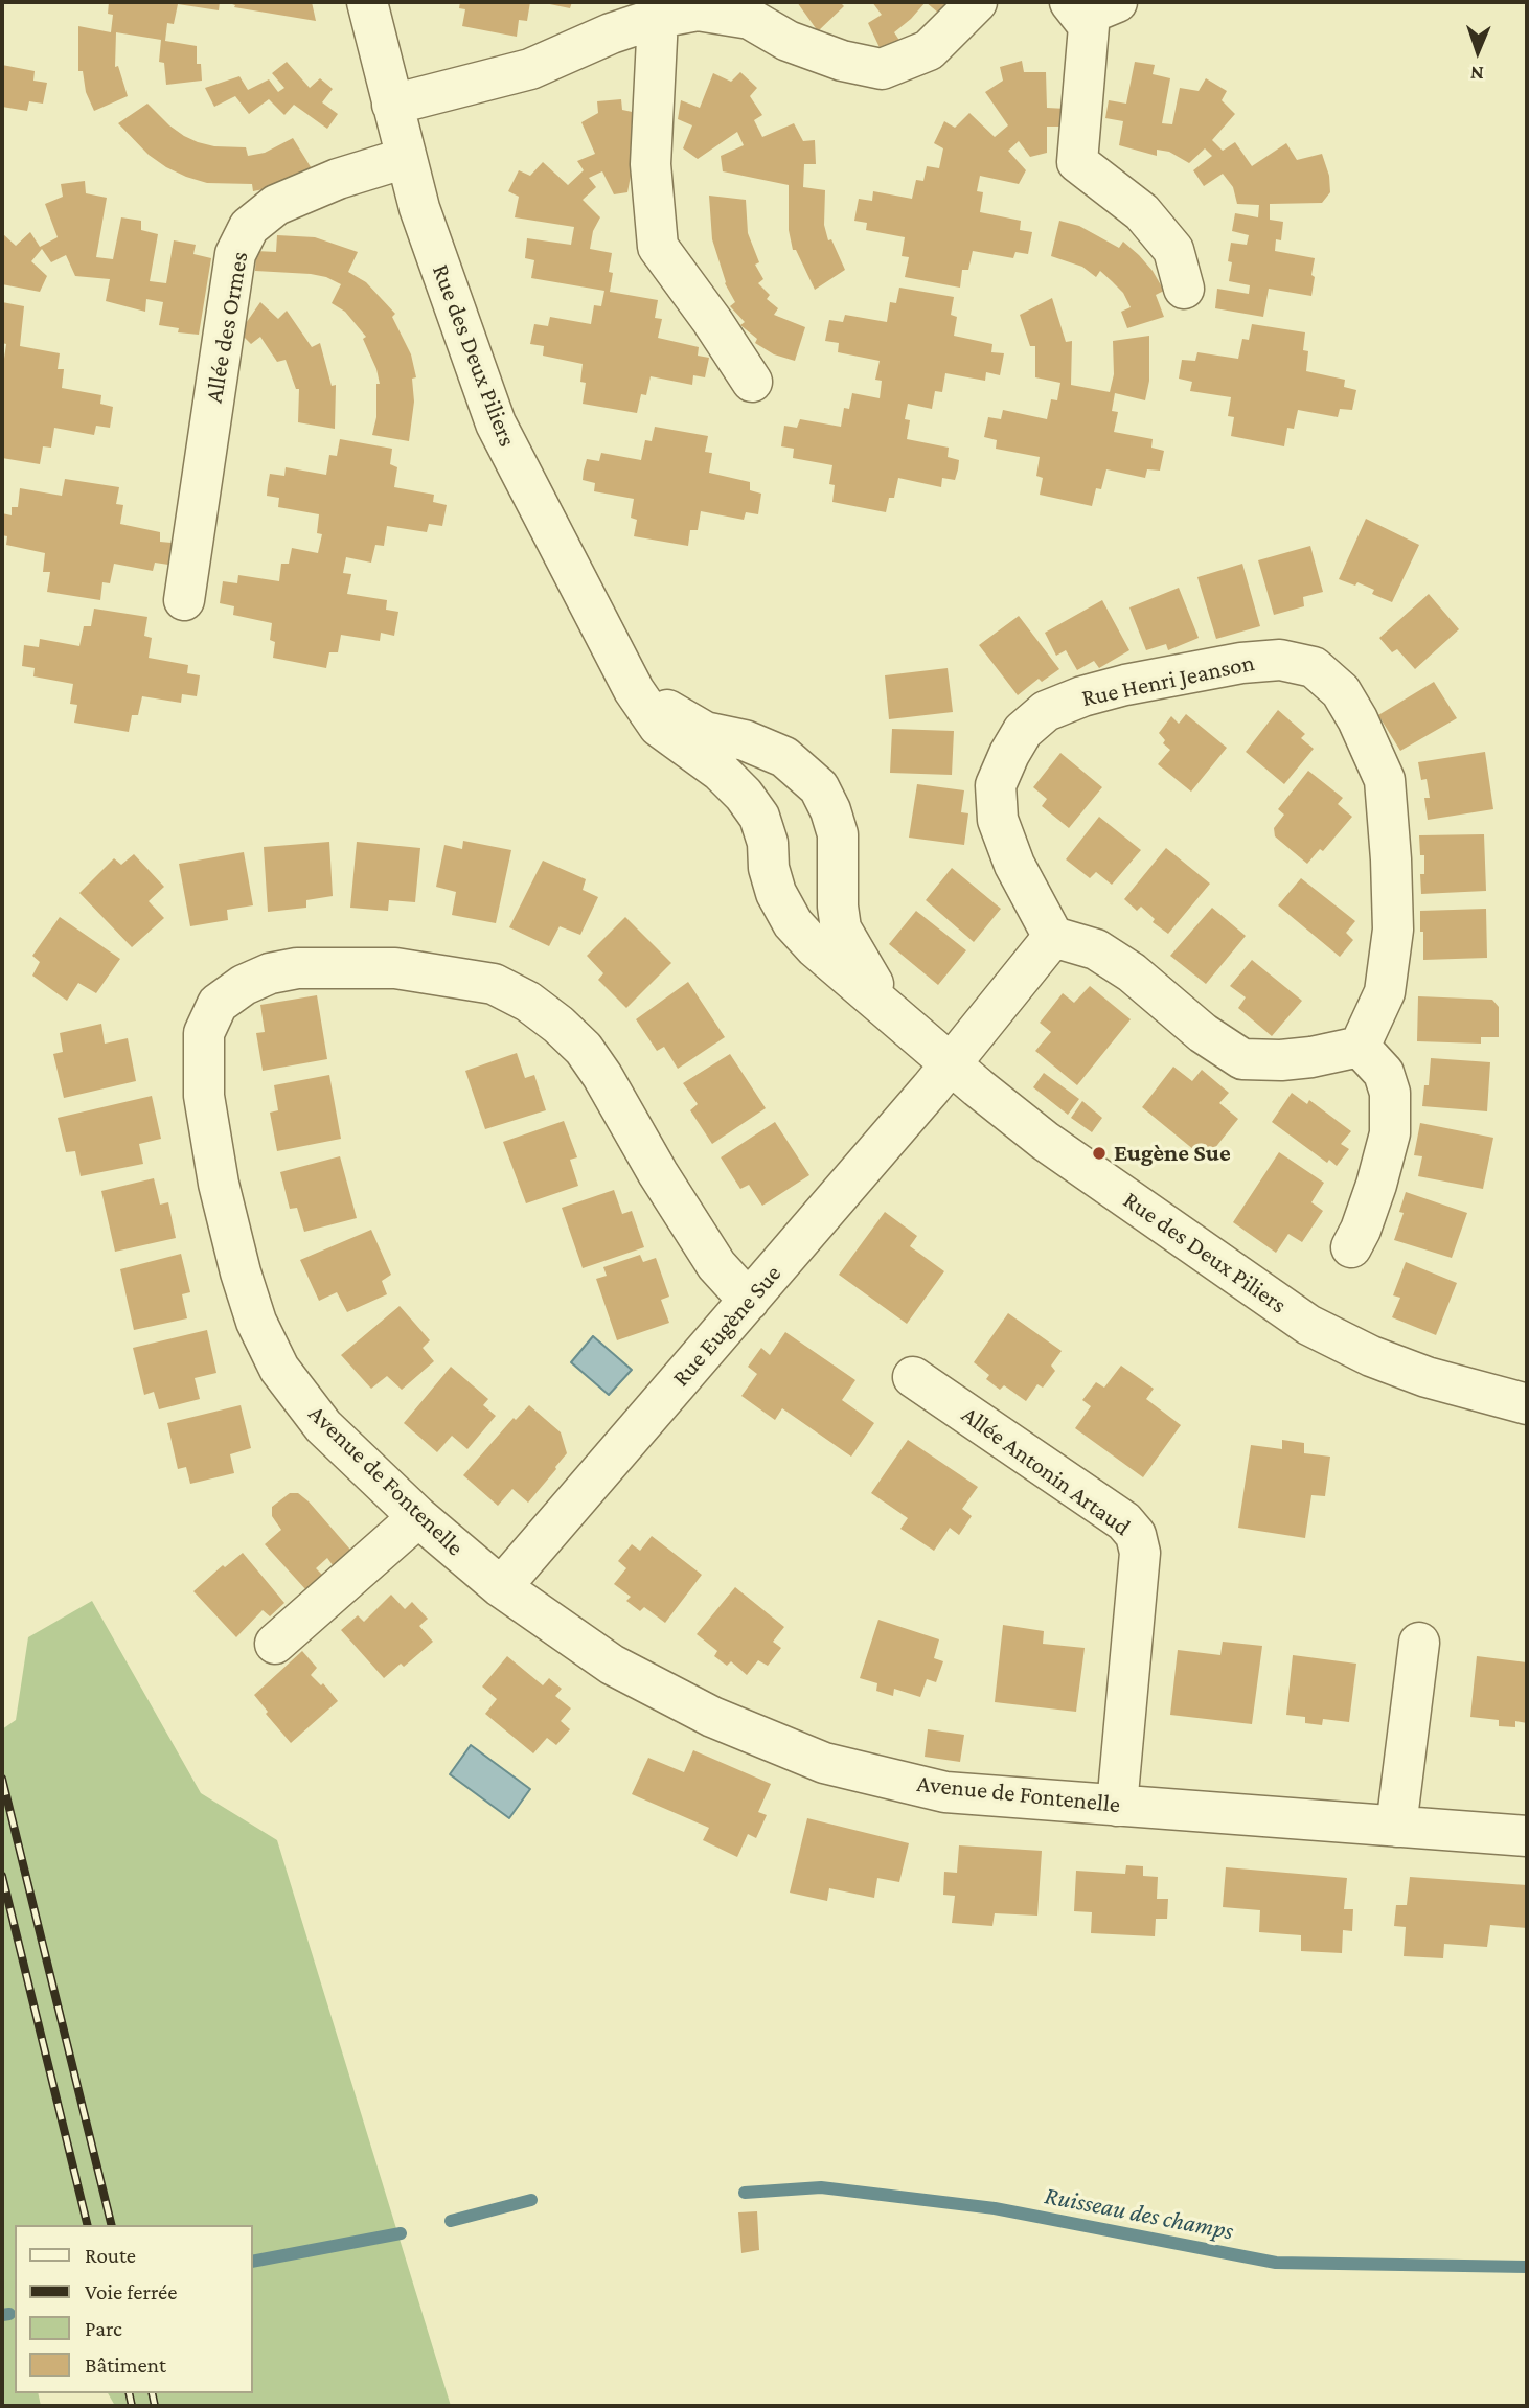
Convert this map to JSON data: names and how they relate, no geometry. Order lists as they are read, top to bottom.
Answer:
{
  "streets": {
    "street": [
      "Allée des Ormes",
      "Rue des Deux Piliers",
      "Rue Henri Jeanson",
      "Rue Eugène Sue",
      "Allée Antonin Artaud",
      "Avenue de Fontenelle"
    ]
  },
  "crossings": [
    ["Allée des Ormes", "Rue des Deux Piliers"],
    ["Rue des Deux Piliers", "Rue Eugène Sue"],
    ["Rue Eugène Sue", "Avenue de Fontenelle"],
    ["Allée Antonin Artaud", "Avenue de Fontenelle"]
  ],
  "water": ["Ruisseau des champs"],
  "places": ["Eugène Sue"],
  "legend": [
    "Route",
    "Voie ferrée",
    "Parc",
    "Bâtiment"
  ],
  "north": "bottom"
}
